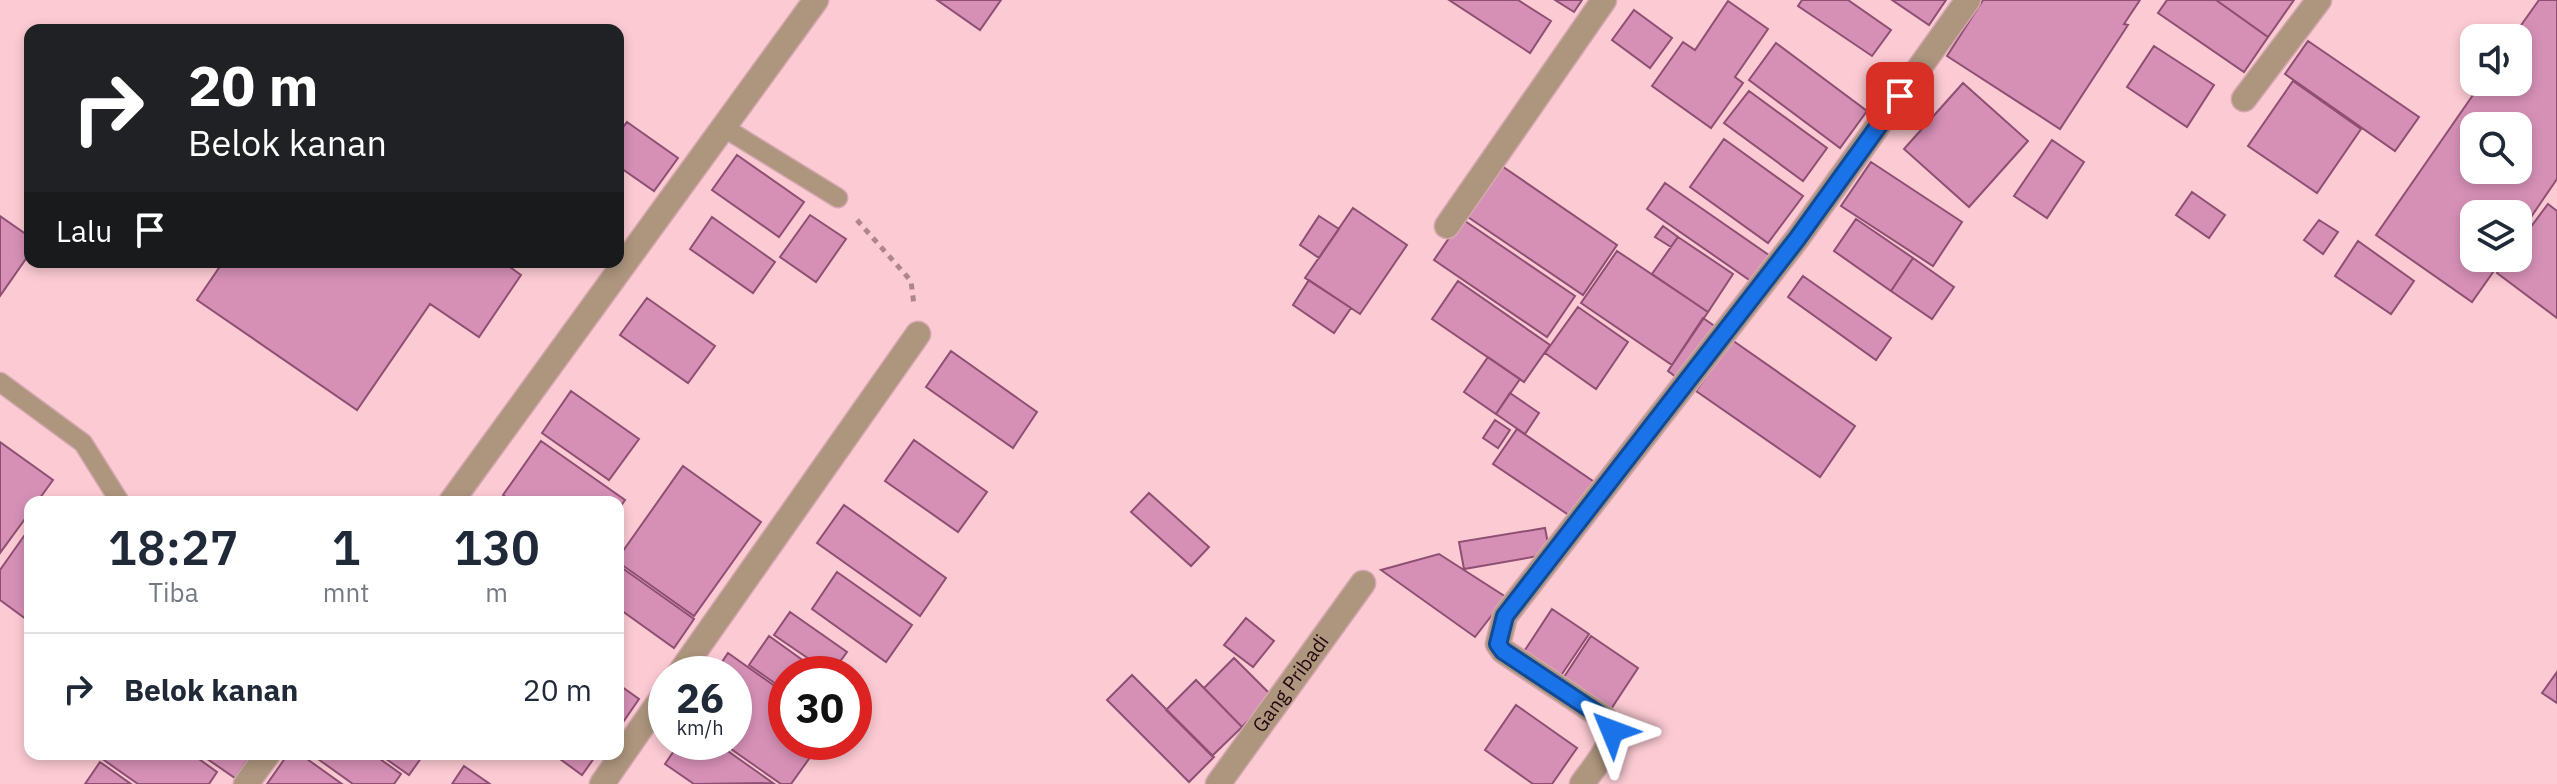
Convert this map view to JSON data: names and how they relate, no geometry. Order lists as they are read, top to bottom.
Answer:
{
  "streets": {
    "street": ["Gang Pribadi"]
  },
  "page": {
    "turn": ["20 m", "Belok kanan"],
    "then": "Lalu",
    "eta": [
      "18:27",
      "Tiba",
      "1",
      "mnt",
      "130",
      "m"
    ],
    "list": [
      {
        "name": "Belok kanan",
        "value": "20 m"
      }
    ],
    "speed": "26 km/h",
    "limit": "30"
  }
}
